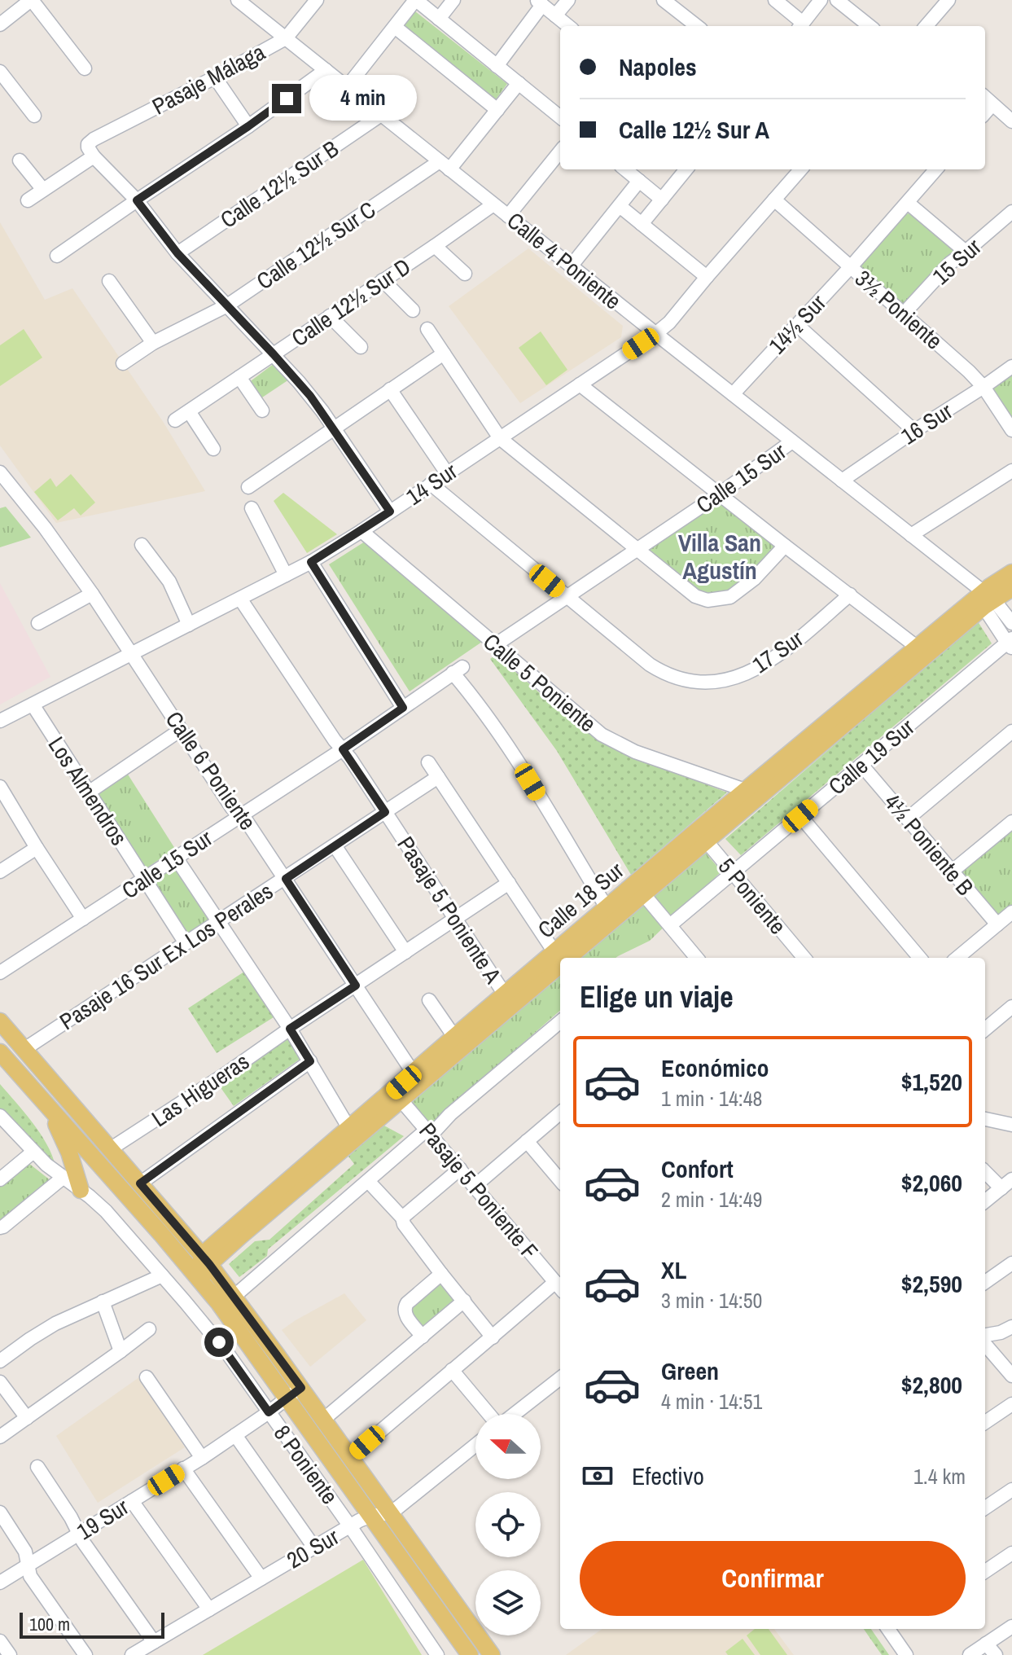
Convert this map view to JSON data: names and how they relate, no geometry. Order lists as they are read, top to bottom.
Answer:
{
  "streets": {
    "main road": ["Calle 18 Sur"],
    "street": [
      "Pasaje Málaga",
      "Calle 12½ Sur B",
      "Calle 12½ Sur C",
      "Calle 4 Poniente",
      "15 Sur",
      "Calle 12½ Sur D",
      "3½ Poniente",
      "14½ Sur",
      "16 Sur",
      "Calle 15 Sur",
      "14 Sur",
      "17 Sur",
      "Calle 5 Poniente",
      "Calle 19 Sur",
      "Calle 6 Poniente",
      "Los Almendros",
      "4½ Poniente B",
      "5 Poniente",
      "Pasaje 5 Poniente A",
      "Pasaje 16 Sur Ex Los Perales",
      "Las Higueras",
      "Pasaje 5 Poniente F",
      "8 Poniente",
      "19 Sur",
      "20 Sur"
    ]
  },
  "crossings": [
    ["Pasaje Málaga", "Calle 4 Poniente"],
    ["Calle 12½ Sur B", "Calle 4 Poniente"],
    ["Calle 12½ Sur C", "Calle 4 Poniente"],
    ["Calle 4 Poniente", "Calle 12½ Sur D"],
    ["Calle 4 Poniente", "14½ Sur"],
    ["Calle 4 Poniente", "16 Sur"],
    ["Calle 4 Poniente", "Calle 15 Sur"],
    ["Calle 4 Poniente", "14 Sur"],
    ["Calle 4 Poniente", "Calle 19 Sur"],
    ["Calle 4 Poniente", "Calle 18 Sur"],
    ["15 Sur", "3½ Poniente"],
    ["3½ Poniente", "14½ Sur"],
    ["3½ Poniente", "16 Sur"],
    ["3½ Poniente", "14 Sur"],
    ["Calle 15 Sur", "17 Sur"],
    ["Calle 15 Sur", "Calle 5 Poniente"],
    ["Calle 15 Sur", "Calle 6 Poniente"],
    ["Calle 15 Sur", "Los Almendros"],
    ["Calle 15 Sur", "Calle 18 Sur"],
    ["Calle 15 Sur", "Pasaje 5 Poniente A"],
    ["14 Sur", "17 Sur"],
    ["14 Sur", "Calle 5 Poniente"],
    ["14 Sur", "Calle 6 Poniente"],
    ["14 Sur", "Los Almendros"],
    ["14 Sur", "Pasaje 5 Poniente A"],
    ["Calle 5 Poniente", "Calle 18 Sur"],
    ["Calle 19 Sur", "4½ Poniente B"],
    ["Calle 19 Sur", "5 Poniente"],
    ["Calle 6 Poniente", "Calle 18 Sur"],
    ["Calle 6 Poniente", "Pasaje 16 Sur Ex Los Perales"],
    ["Calle 6 Poniente", "Las Higueras"],
    ["Los Almendros", "Pasaje 16 Sur Ex Los Perales"],
    ["5 Poniente", "Calle 18 Sur"],
    ["Calle 18 Sur", "Pasaje 5 Poniente A"],
    ["Calle 18 Sur", "Pasaje 5 Poniente F"],
    ["Pasaje 5 Poniente A", "Pasaje 16 Sur Ex Los Perales"],
    ["Pasaje 5 Poniente A", "Las Higueras"],
    ["8 Poniente", "19 Sur"],
    ["8 Poniente", "20 Sur"]
  ],
  "districts": ["Villa San Agustín"],
  "scale_bar": "100 m",
  "north": "left",
  "page": {
    "banner": ["Napoles", "Calle 12½ Sur A"],
    "bubble": "4 min",
    "heading": "Elige un viaje",
    "list": [
      {
        "name": "Económico",
        "note": "1 min · 14:48",
        "value": "$1,520"
      },
      {
        "name": "Confort",
        "note": "2 min · 14:49",
        "value": "$2,060"
      },
      {
        "name": "XL",
        "note": "3 min · 14:50",
        "value": "$2,590"
      },
      {
        "name": "Green",
        "note": "4 min · 14:51",
        "value": "$2,800"
      }
    ],
    "pay": ["Efectivo", "1.4 km"],
    "buttons": "Confirmar",
    "scale": "100 m"
  }
}
